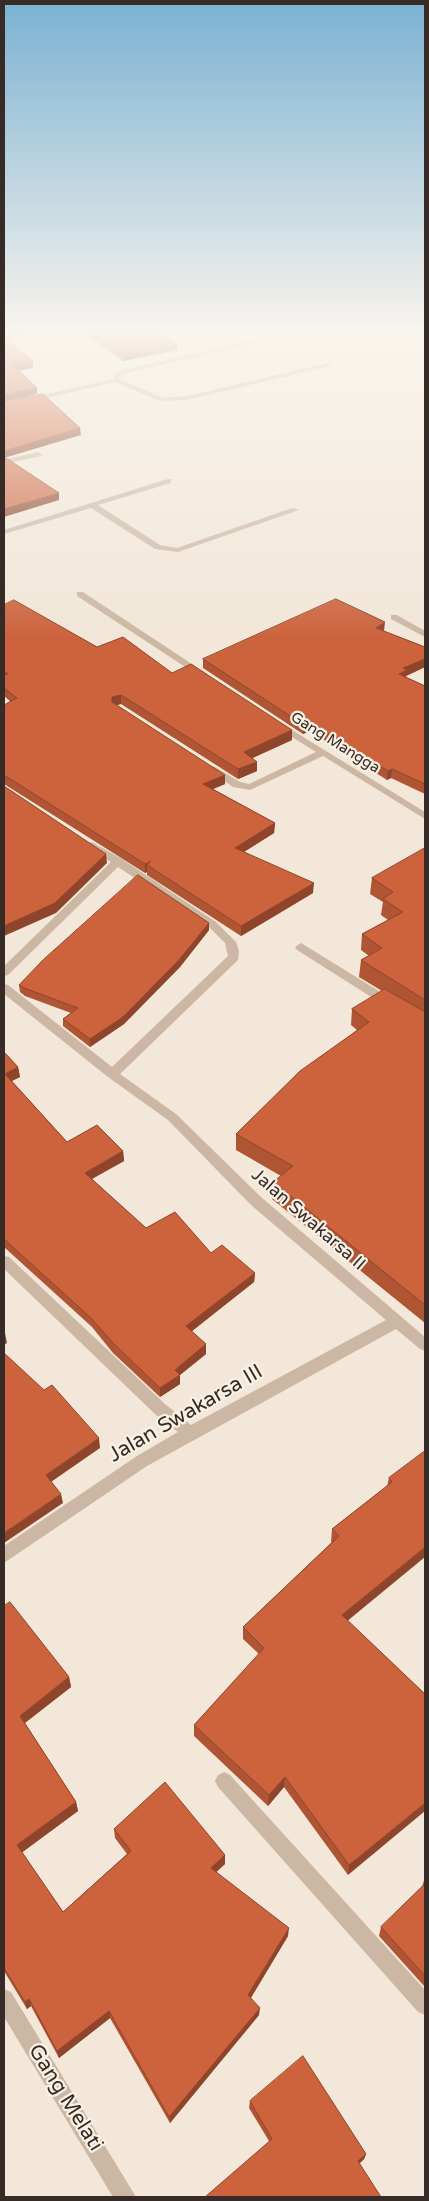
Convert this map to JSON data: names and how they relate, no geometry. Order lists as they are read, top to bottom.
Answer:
{
  "streets": {
    "street": [
      "Gang Mangga",
      "Jalan Swakarsa II",
      "Jalan Swakarsa III",
      "Gang Melati"
    ]
  },
  "crossings": [
    ["Jalan Swakarsa II", "Jalan Swakarsa III"]
  ]
}
